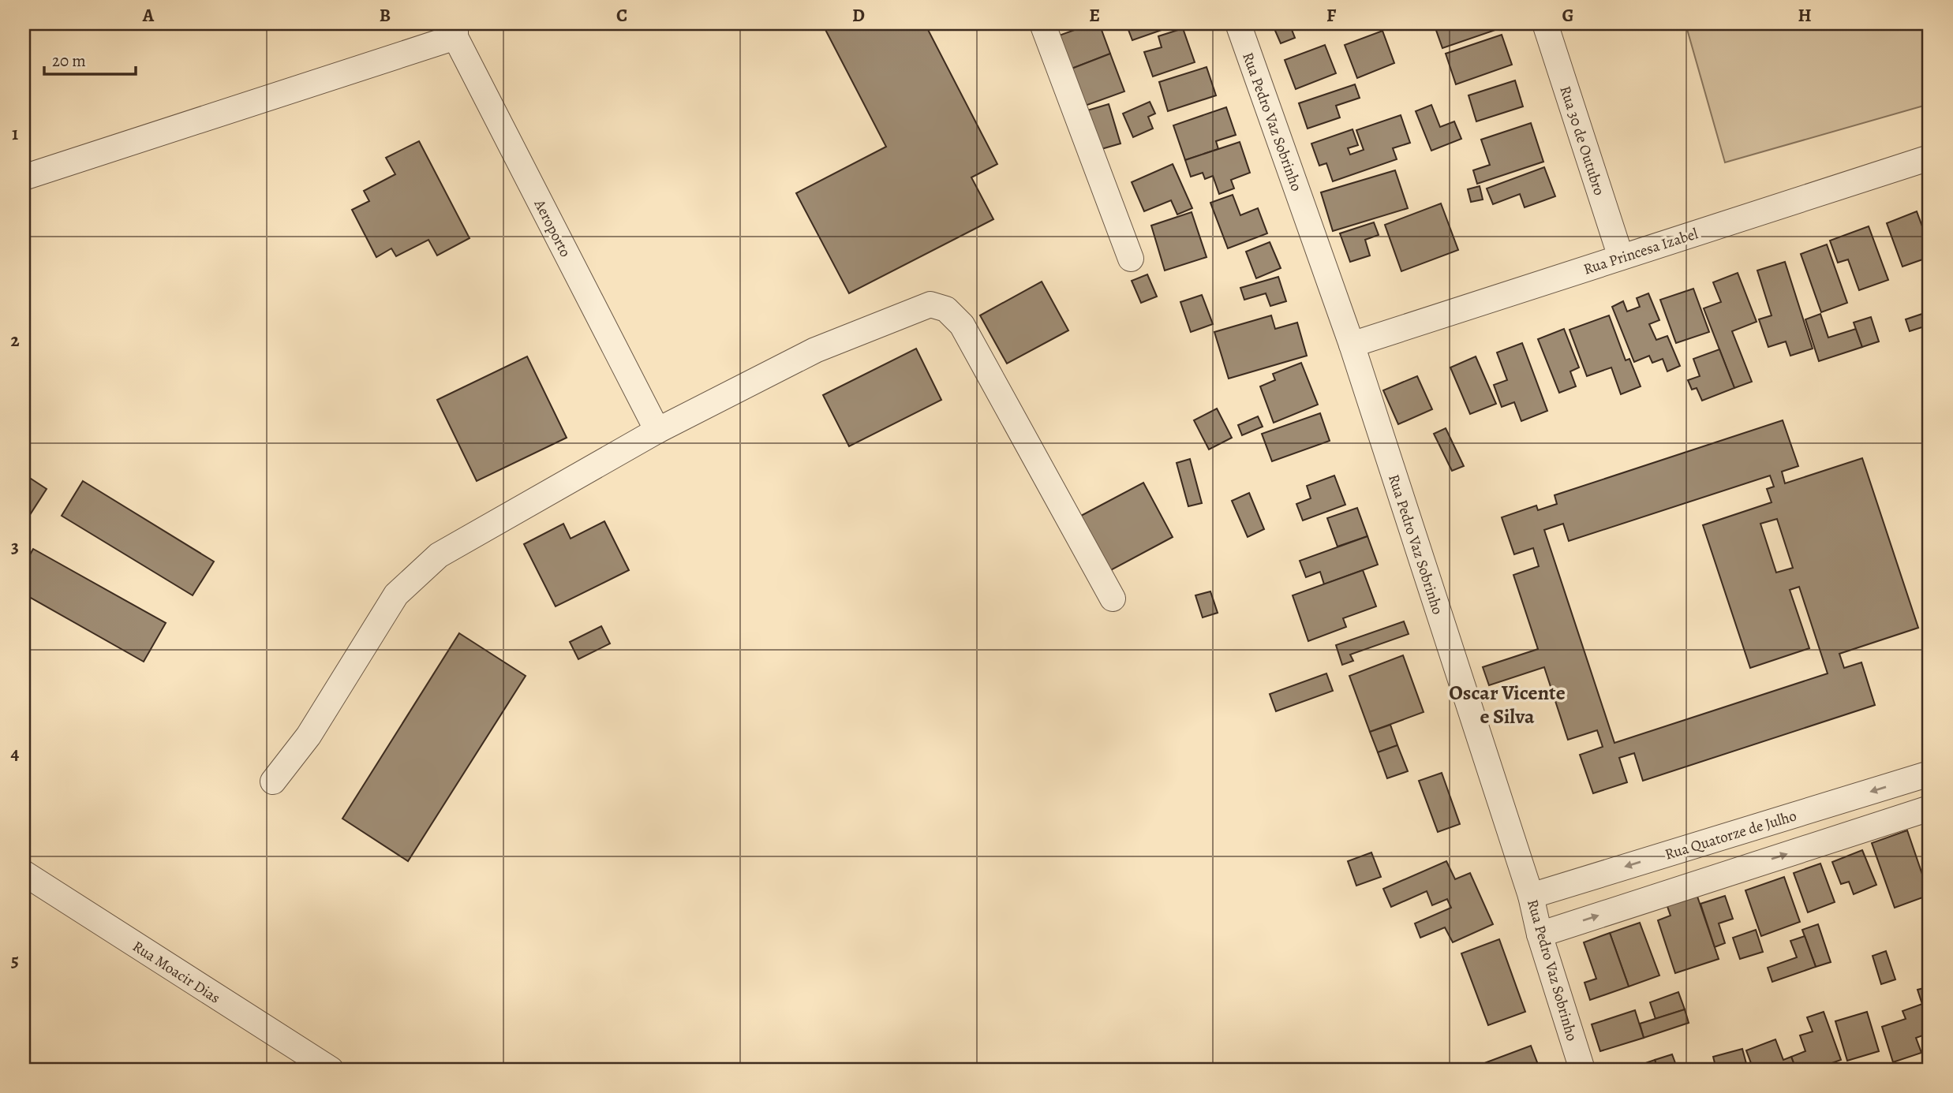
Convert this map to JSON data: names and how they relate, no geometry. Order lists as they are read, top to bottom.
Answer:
{
  "streets": {
    "street": [
      "Rua Pedro Vaz Sobrinho",
      "Rua 30 de Outubro",
      "Aeroporto",
      "Rua Princesa Izabel",
      "Rua Quatorze de Julho",
      "Rua Moacir Dias"
    ]
  },
  "crossings": [
    ["Rua Pedro Vaz Sobrinho", "Rua Princesa Izabel"],
    ["Rua Pedro Vaz Sobrinho", "Rua Quatorze de Julho"],
    ["Rua 30 de Outubro", "Rua Princesa Izabel"]
  ],
  "districts": ["Oscar Vicente e Silva"],
  "scale_bar": "20 m",
  "grid": {
    "columns": [
      "A",
      "B",
      "C",
      "D",
      "E",
      "F",
      "G",
      "H"
    ],
    "rows": [
      "1",
      "2",
      "3",
      "4",
      "5"
    ]
  }
}
